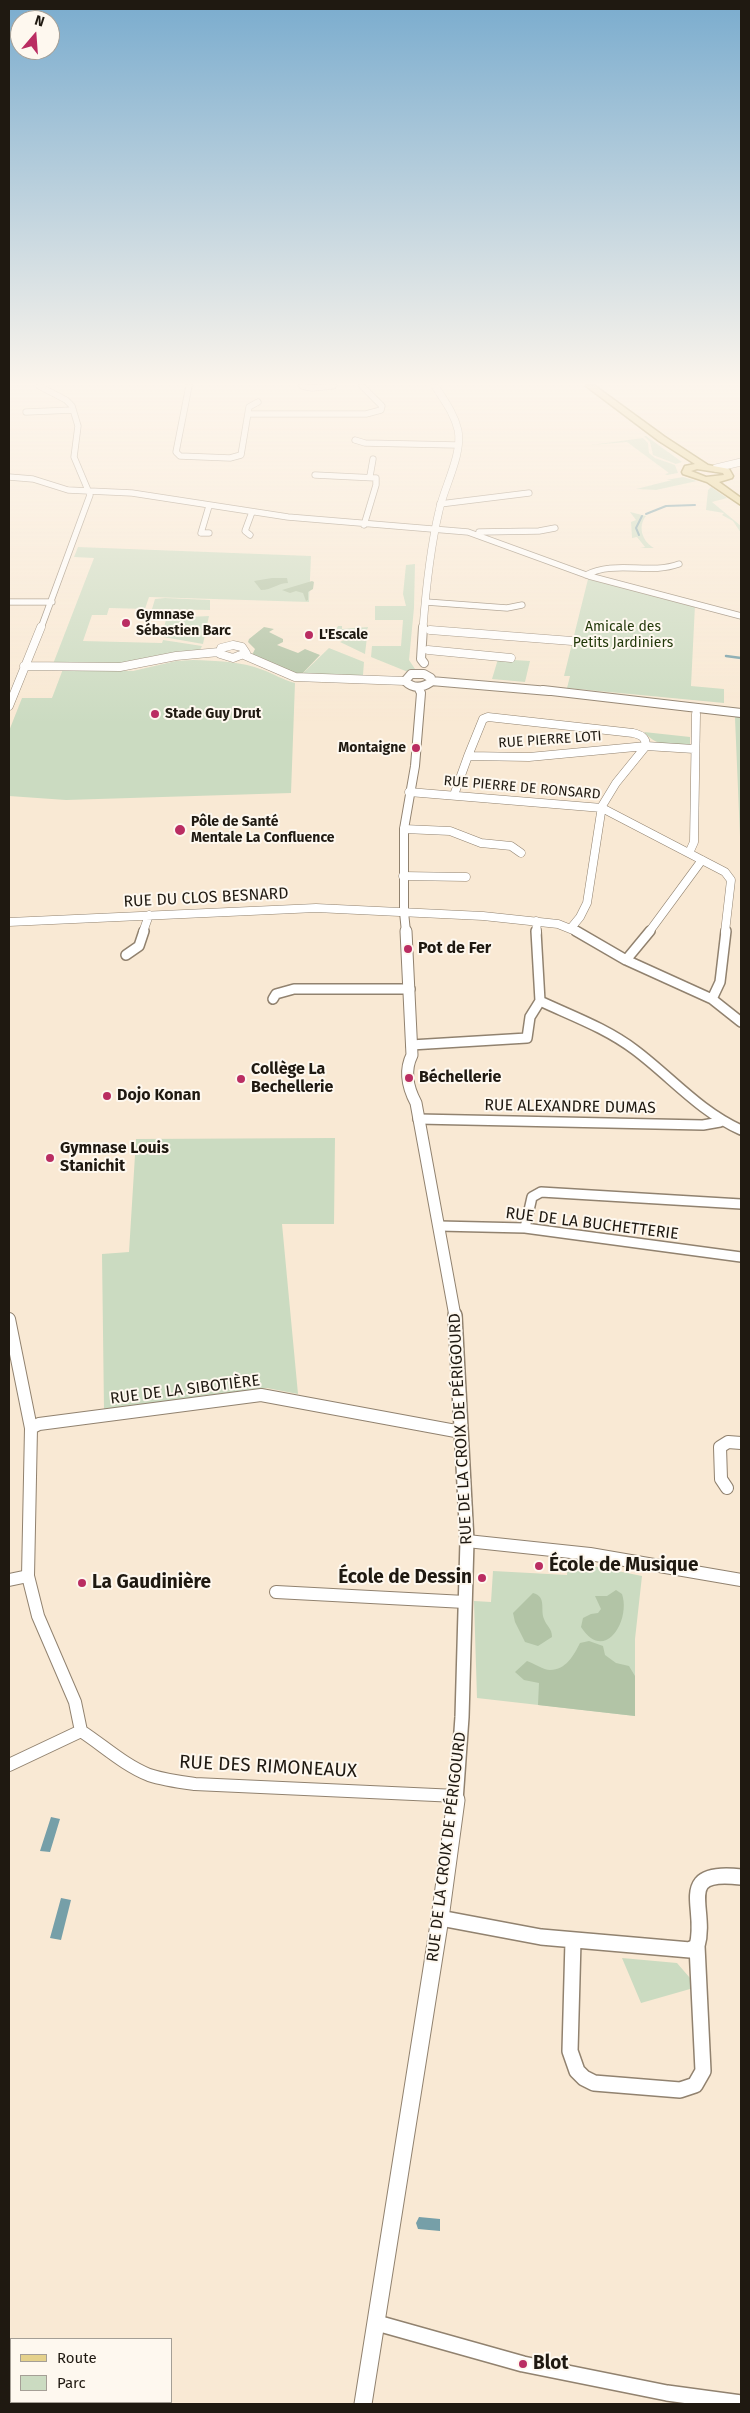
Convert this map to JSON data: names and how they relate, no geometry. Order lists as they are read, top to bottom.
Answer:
{
  "streets": {
    "street": [
      "RUE PIERRE LOTI",
      "RUE PIERRE DE RONSARD",
      "RUE DU CLOS BESNARD",
      "RUE ALEXANDRE DUMAS",
      "RUE DE LA BUCHETTERIE",
      "RUE DE LA SIBOTIÈRE",
      "RUE DE LA CROIX DE PÉRIGOURD",
      "RUE DES RIMONEAUX"
    ]
  },
  "crossings": [
    ["RUE PIERRE DE RONSARD", "RUE DU CLOS BESNARD"],
    ["RUE PIERRE DE RONSARD", "RUE DE LA CROIX DE PÉRIGOURD"],
    ["RUE DU CLOS BESNARD", "RUE DE LA CROIX DE PÉRIGOURD"],
    ["RUE ALEXANDRE DUMAS", "RUE DE LA CROIX DE PÉRIGOURD"],
    ["RUE DE LA BUCHETTERIE", "RUE DE LA CROIX DE PÉRIGOURD"],
    ["RUE DE LA SIBOTIÈRE", "RUE DE LA CROIX DE PÉRIGOURD"],
    ["RUE DE LA CROIX DE PÉRIGOURD", "RUE DES RIMONEAUX"]
  ],
  "parks": ["Amicale des Petits Jardiniers"],
  "places": [
    "Gymnase Sébastien Barc",
    "L'Escale",
    "Stade Guy Drut",
    "Montaigne",
    "Pôle de Santé Mentale La Confluence",
    "Pot de Fer",
    "Béchellerie",
    "Collège La Bechellerie",
    "Dojo Konan",
    "Gymnase Louis Stanichit",
    "École de Musique",
    "École de Dessin",
    "La Gaudinière",
    "Blot"
  ],
  "legend": ["Route", "Parc"],
  "north": "top"
}
